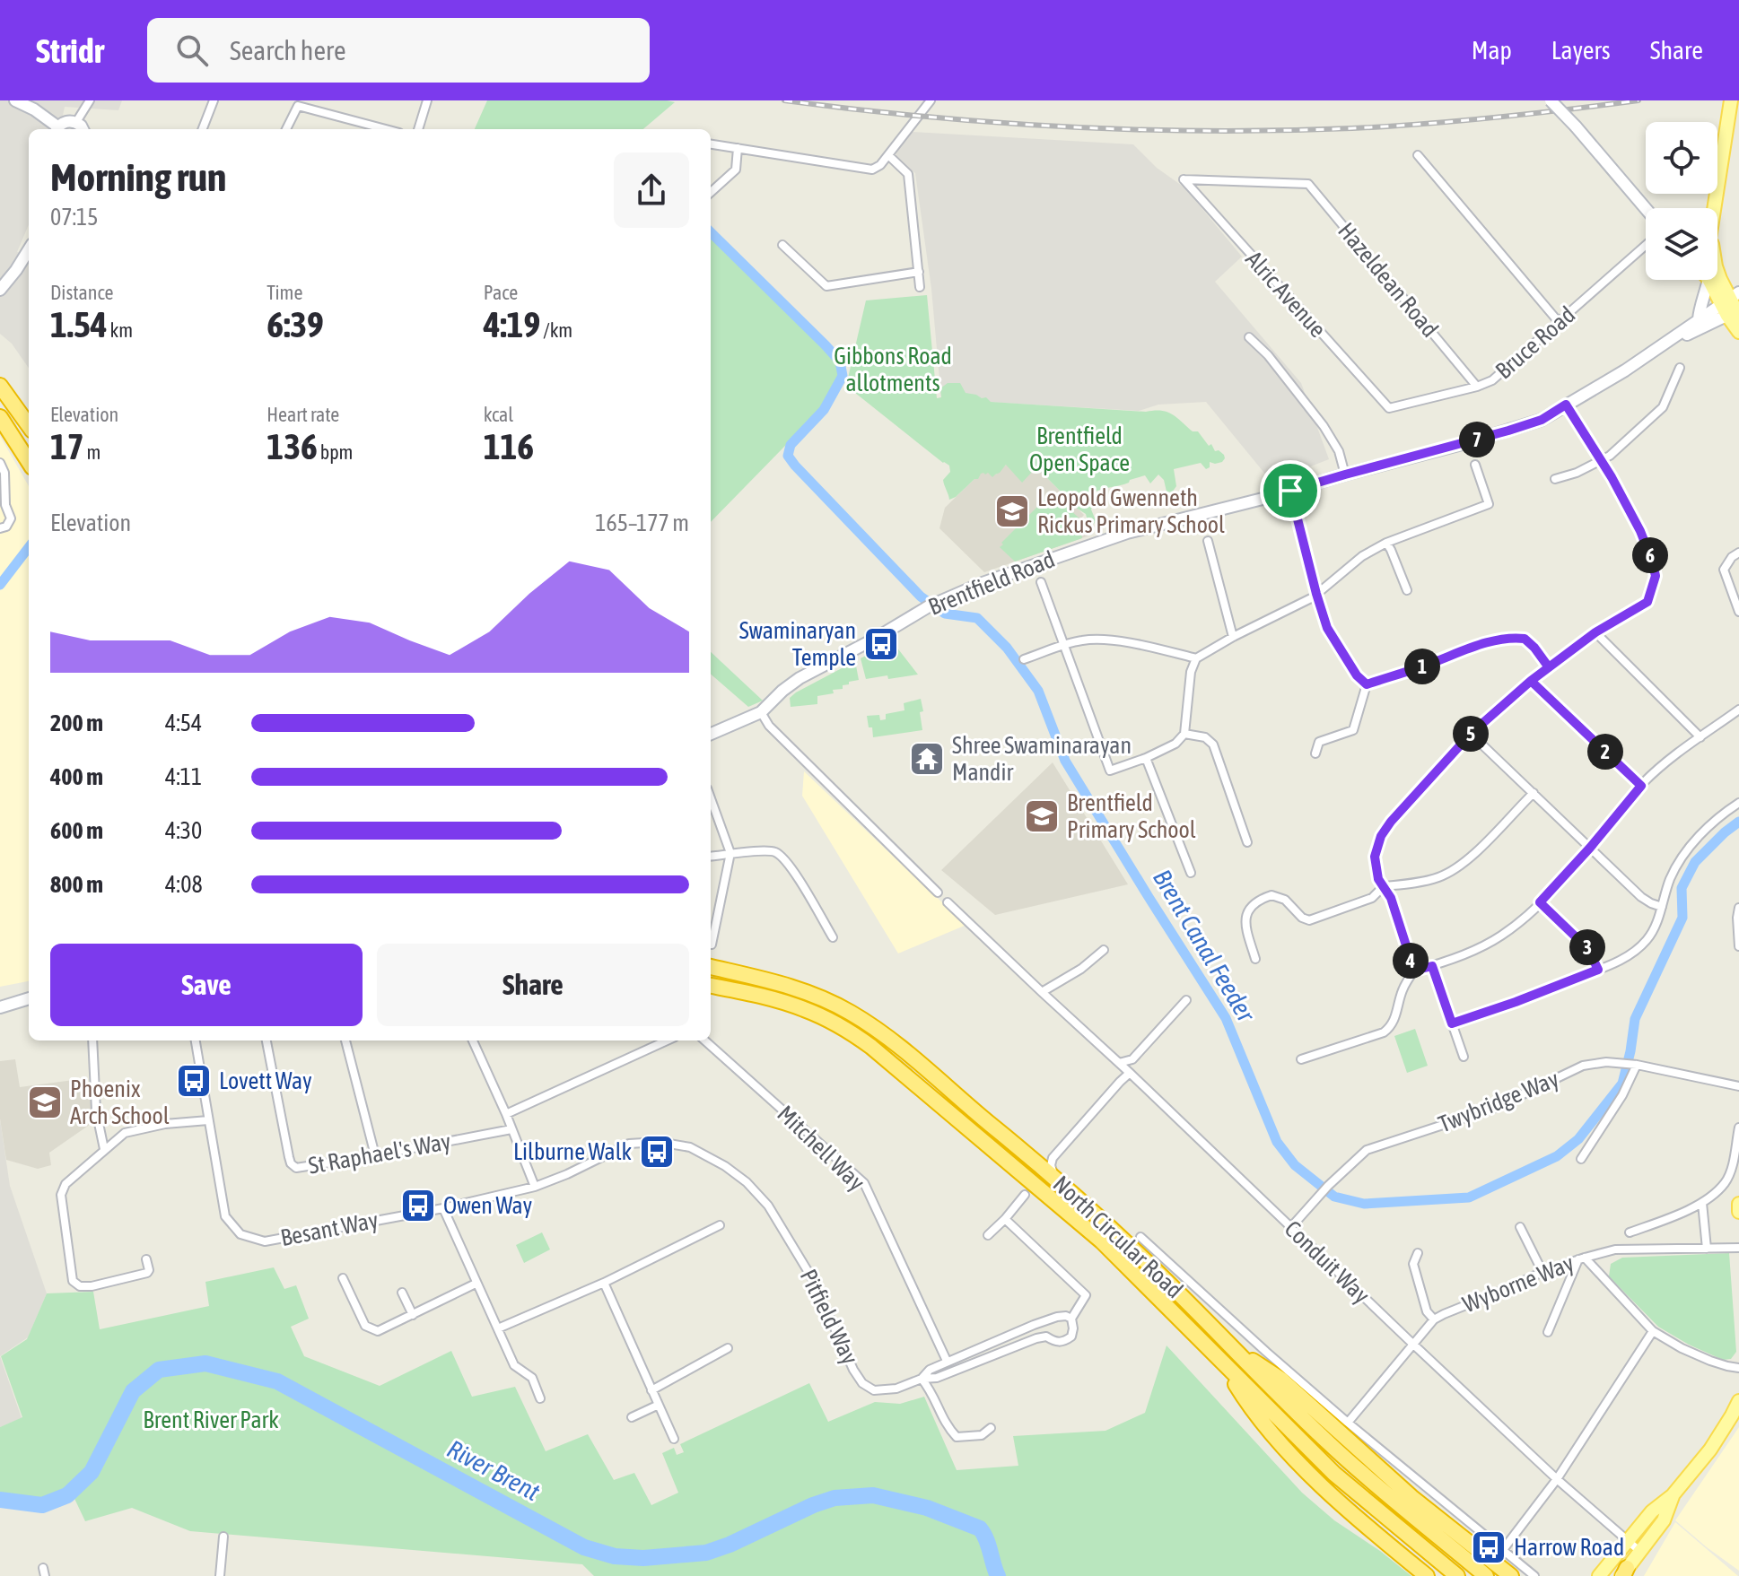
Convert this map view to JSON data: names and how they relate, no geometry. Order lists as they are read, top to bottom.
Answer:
{
  "streets": {
    "highway": ["North Circular Road"],
    "street": [
      "Hazeldean Road",
      "Alric Avenue",
      "Bruce Road",
      "Brentfield Road",
      "Twybridge Way",
      "Mitchell Way",
      "St Raphael's Way",
      "Besant Way",
      "Conduit Way",
      "Wyborne Way",
      "Pitfield Way"
    ]
  },
  "crossings": [
    ["Hazeldean Road", "Alric Avenue"],
    ["Hazeldean Road", "Bruce Road"],
    ["Alric Avenue", "Bruce Road"],
    ["Twybridge Way", "Conduit Way"],
    ["Mitchell Way", "Pitfield Way"],
    ["Besant Way", "Pitfield Way"],
    ["Conduit Way", "Wyborne Way"]
  ],
  "water": ["Brent Canal Feeder", "River Brent"],
  "parks": ["Gibbons Road allotments", "Brentfield Open Space", "Brent River Park"],
  "places": {
    "school or university": ["Leopold Gwenneth Rickus Primary School", "Brentfield Primary School", "Phoenix Arch School"],
    "bus stop": [
      "Swaminaryan Temple",
      "Lovett Way",
      "Lilburne Walk",
      "Owen Way",
      "Harrow Road"
    ],
    "temple": ["Shree Swaminarayan Mandir"]
  },
  "page": {
    "header": "Stridr",
    "search": "Search here",
    "nav": ["Map", "Layers", "Share"],
    "heading": ["Morning run", "07:15"],
    "stats": [
      ["Distance", "1.54 km"],
      ["Time", "6:39"],
      ["Pace", "4:19 /km"],
      ["Elevation", "17 m"],
      ["Heart rate", "136 bpm"],
      ["kcal", "116"]
    ],
    "pins": [
      "7",
      "6",
      "1",
      "5",
      "2",
      "3",
      "4"
    ],
    "chart": ["Elevation", "165–177 m"],
    "list": [
      {
        "name": "200 m",
        "note": "4:54"
      },
      {
        "name": "400 m",
        "note": "4:11"
      },
      {
        "name": "600 m",
        "note": "4:30"
      },
      {
        "name": "800 m",
        "note": "4:08"
      }
    ],
    "buttons": ["Save", "Share"]
  }
}
